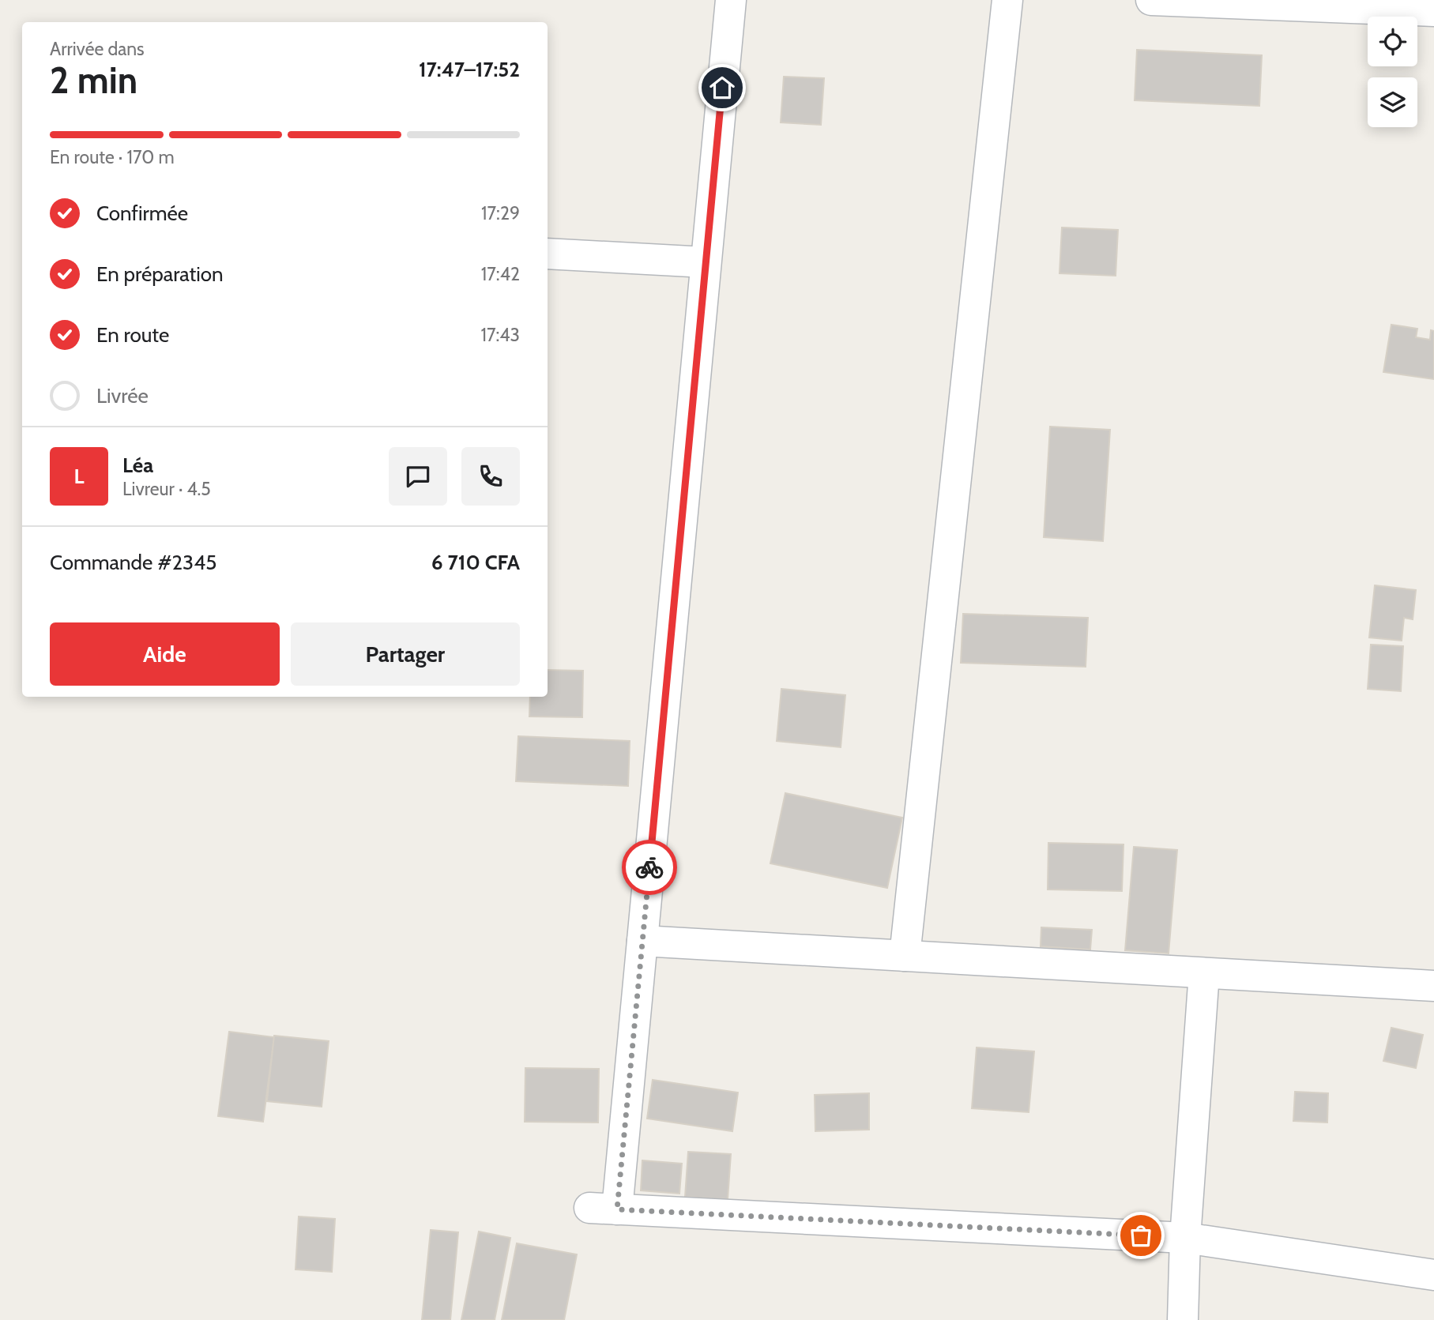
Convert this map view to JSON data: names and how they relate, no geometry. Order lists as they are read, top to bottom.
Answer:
{
  "page": {
    "heading": ["2 min", "Arrivée dans", "17:47–17:52"],
    "panel": [
      "Léa",
      "Livreur · 4.5",
      "Commande #2345",
      "6 710 CFA"
    ],
    "bar": "En route · 170 m",
    "list": [
      ["Confirmée", "17:29"],
      ["En préparation", "17:42"],
      ["En route", "17:43"],
      "Livrée"
    ],
    "round": "L",
    "buttons": ["Aide", "Partager"]
  }
}
